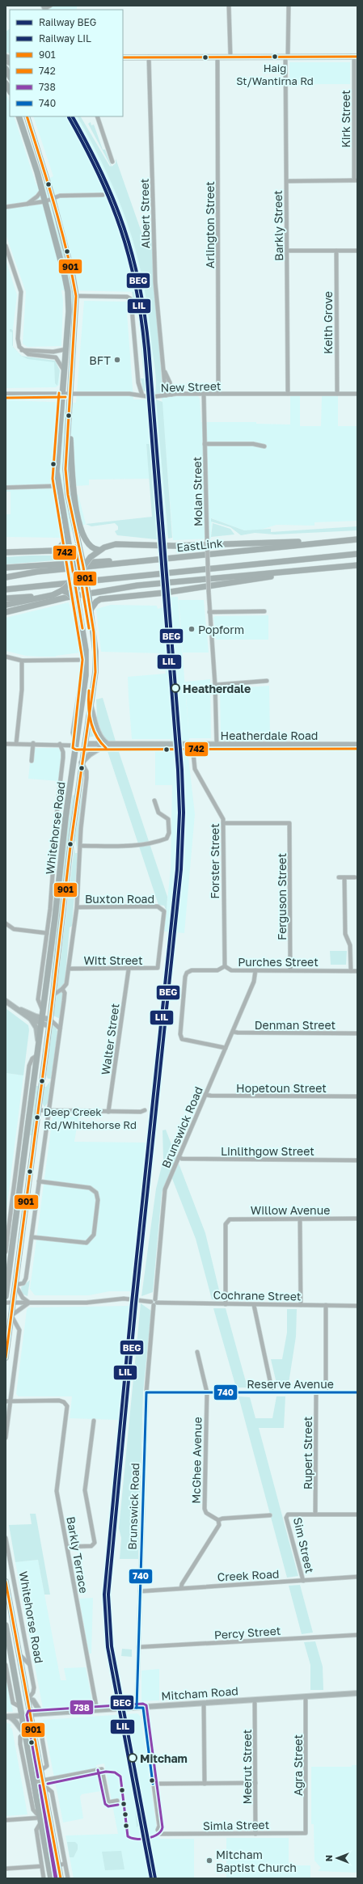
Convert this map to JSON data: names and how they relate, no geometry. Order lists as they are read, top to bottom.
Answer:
{
  "streets": {
    "highway": ["EastLink", "Whitehorse Road", "Mitcham Road"],
    "main road": ["Heatherdale Road"],
    "street": [
      "Kirk Street",
      "Albert Street",
      "Arlington Street",
      "Barkly Street",
      "Keith Grove",
      "New Street",
      "Molan Street",
      "Forster Street",
      "Ferguson Street",
      "Buxton Road",
      "Witt Street",
      "Purches Street",
      "Denman Street",
      "Walter Street",
      "Hopetoun Street",
      "Brunswick Road",
      "Linlithgow Street",
      "Willow Avenue",
      "Cochrane Street",
      "Reserve Avenue",
      "Rupert Street",
      "McGhee Avenue",
      "Sim Street",
      "Barkly Terrace",
      "Creek Road",
      "Percy Street",
      "Agra Street",
      "Meerut Street",
      "Simla Street"
    ]
  },
  "crossings": [
    ["Albert Street", "New Street"],
    ["Arlington Street", "New Street"],
    ["Barkly Street", "New Street"],
    ["Keith Grove", "New Street"],
    ["New Street", "Molan Street"],
    ["Molan Street", "Heatherdale Road"],
    ["Heatherdale Road", "Whitehorse Road"],
    ["Heatherdale Road", "Forster Street"],
    ["Whitehorse Road", "Buxton Road"],
    ["Whitehorse Road", "Witt Street"],
    ["Whitehorse Road", "Cochrane Street"],
    ["Whitehorse Road", "Mitcham Road"],
    ["Forster Street", "Ferguson Street"],
    ["Forster Street", "Purches Street"],
    ["Ferguson Street", "Purches Street"],
    ["Buxton Road", "Witt Street"],
    ["Witt Street", "Walter Street"],
    ["Purches Street", "Brunswick Road"],
    ["Denman Street", "Brunswick Road"],
    ["Hopetoun Street", "Brunswick Road"],
    ["Brunswick Road", "Linlithgow Street"],
    ["Brunswick Road", "Cochrane Street"],
    ["Brunswick Road", "Reserve Avenue"],
    ["Brunswick Road", "Creek Road"],
    ["Brunswick Road", "Percy Street"],
    ["Brunswick Road", "Mitcham Road"],
    ["Willow Avenue", "Cochrane Street"],
    ["Reserve Avenue", "Rupert Street"],
    ["Reserve Avenue", "McGhee Avenue"],
    ["Rupert Street", "Sim Street"],
    ["Sim Street", "Creek Road"],
    ["Barkly Terrace", "Mitcham Road"],
    ["Mitcham Road", "Agra Street"],
    ["Mitcham Road", "Meerut Street"],
    ["Agra Street", "Simla Street"],
    ["Meerut Street", "Simla Street"]
  ],
  "places": [
    "Haig St/Wantirna Rd",
    "BFT",
    "Popform",
    "Heatherdale",
    "Deep Creek Rd/Whitehorse Rd",
    "Mitcham",
    "Mitcham Baptist Church"
  ],
  "lines": [
    "transit line 901",
    "rail line BEG",
    "rail line LIL",
    "transit line 742",
    "transit line 740",
    "transit line 738"
  ],
  "legend": [
    "Railway BEG",
    "Railway LIL",
    "901",
    "742",
    "738",
    "740"
  ],
  "north": "left"
}
